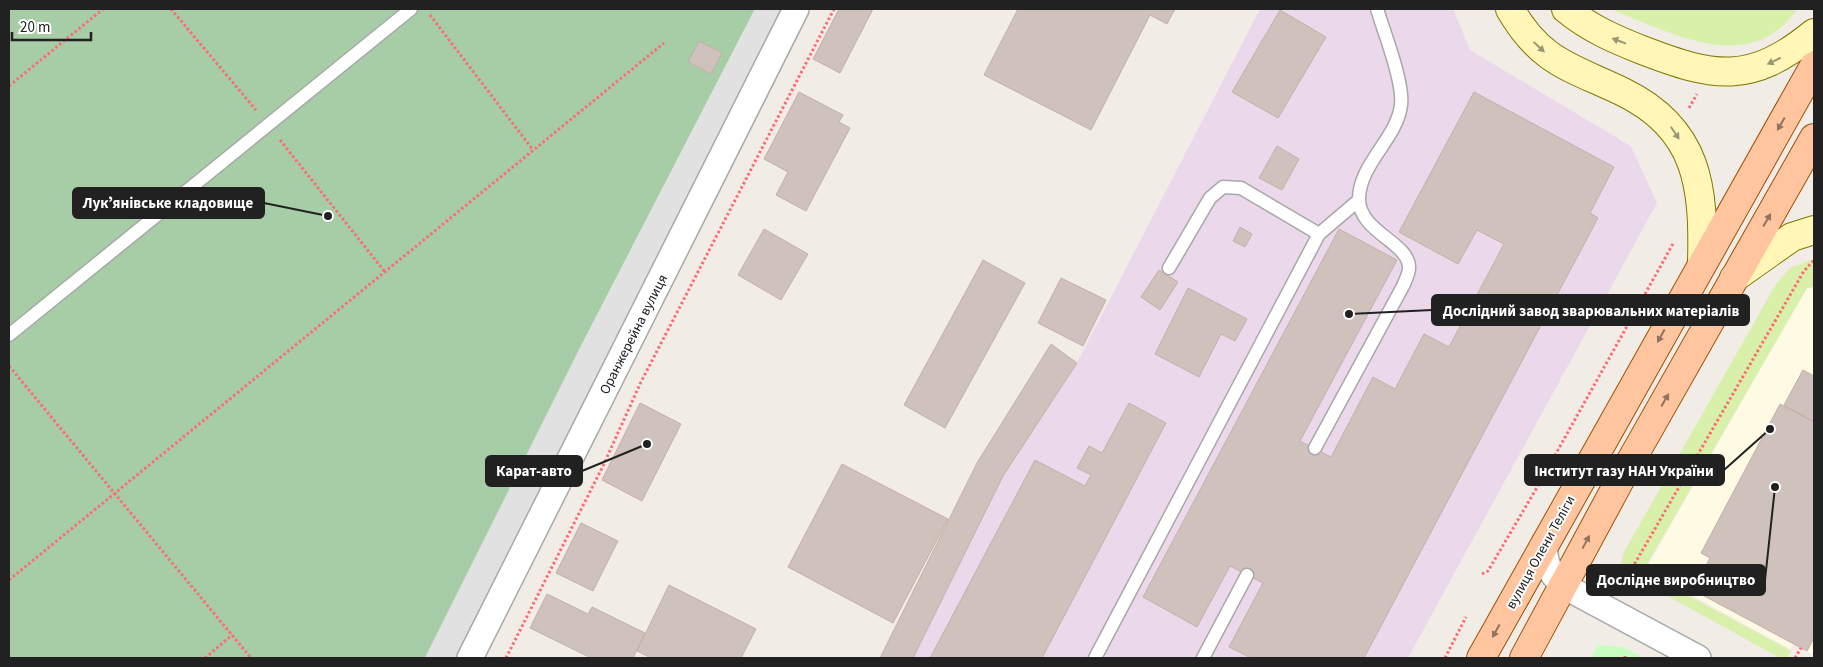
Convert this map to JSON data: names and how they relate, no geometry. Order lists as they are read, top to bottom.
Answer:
{
  "streets": {
    "main road": ["вулиця Олени Теліги"],
    "street": ["Оранжерейна вулиця"]
  },
  "places": [
    "Лукʼянівське кладовище",
    "Дослідний завод зварювальних матеріалів",
    "Інститут газу НАН України",
    "Карат-авто",
    "Дослідне виробництво"
  ],
  "scale_bar": "20 m"
}
